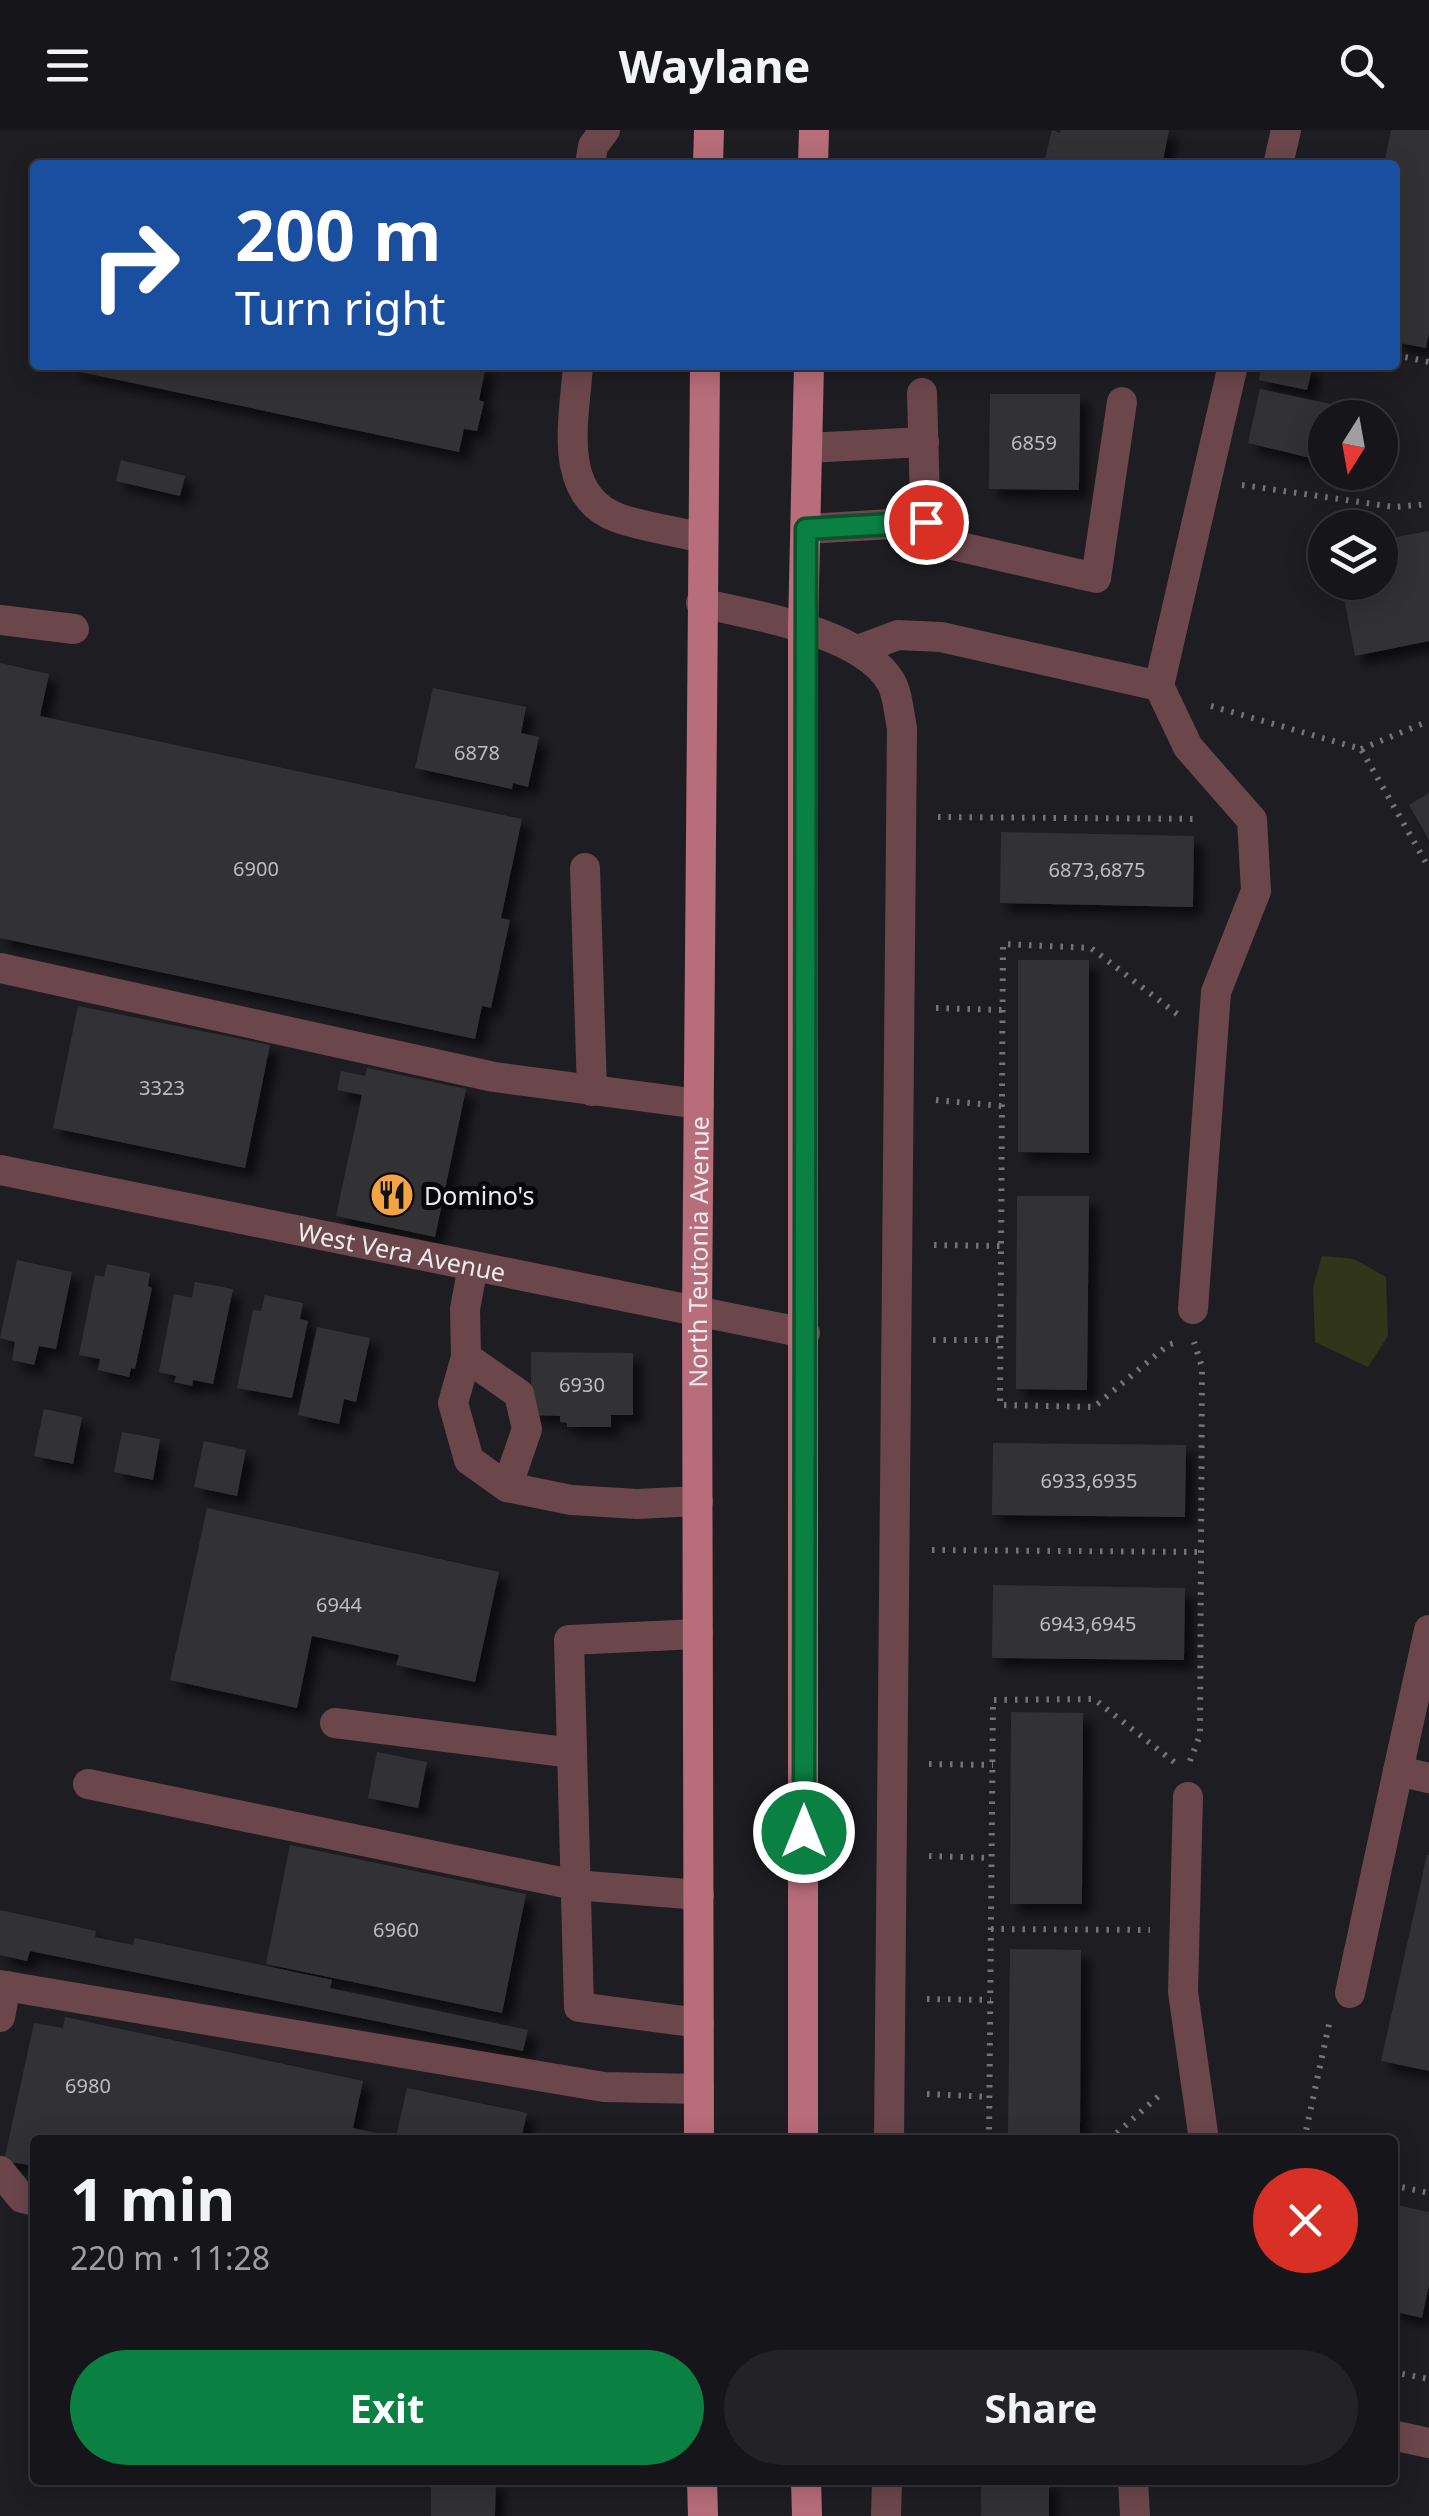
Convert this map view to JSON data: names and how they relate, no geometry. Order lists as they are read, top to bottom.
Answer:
{
  "streets": {
    "main road": ["North Teutonia Avenue"],
    "street": ["West Vera Avenue"]
  },
  "crossings": [
    ["West Vera Avenue", "North Teutonia Avenue"]
  ],
  "places": {
    "restaurant": ["Domino's"]
  },
  "house_numbers": [
    "6859",
    "6878",
    "6900",
    "6873,6875",
    "3323",
    "6930",
    "6933,6935",
    "6944",
    "6943,6945",
    "6960",
    "6980"
  ],
  "north": "bottom",
  "page": {
    "header": "Waylane",
    "turn": ["200 m", "Turn right"],
    "heading": ["1 min", "220 m · 11:28"],
    "buttons": ["Exit", "Share"]
  }
}
